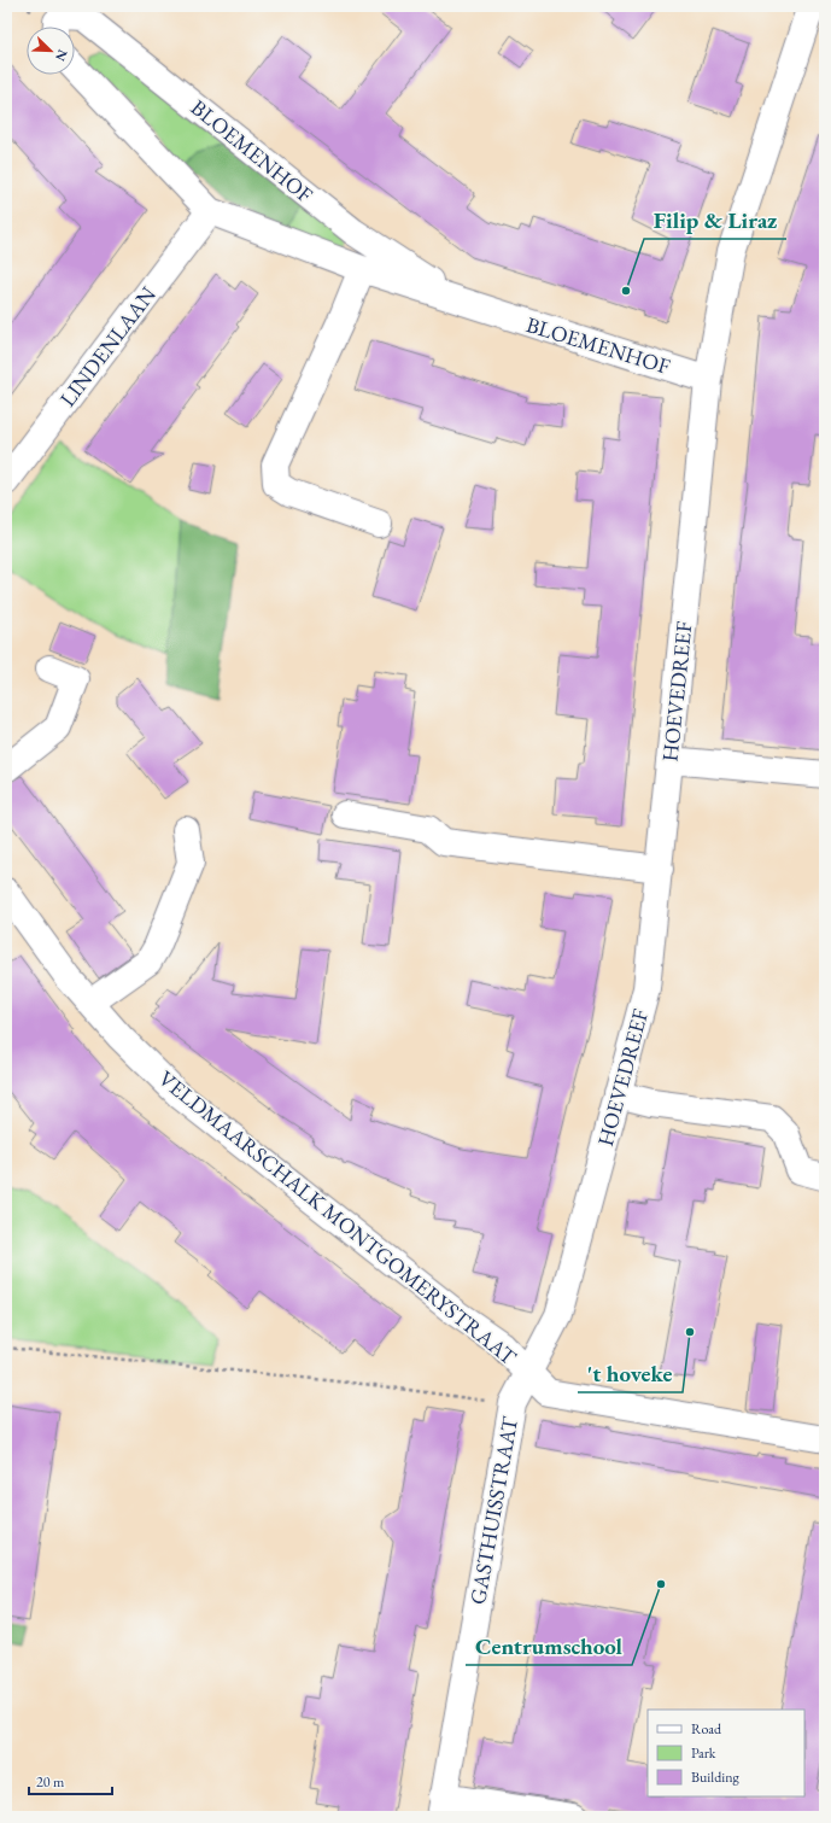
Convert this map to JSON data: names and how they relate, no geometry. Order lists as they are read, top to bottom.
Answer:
{
  "streets": {
    "street": [
      "BLOEMENHOF",
      "LINDENLAAN",
      "HOEVEDREEF",
      "VELDMAARSCHALK MONTGOMERYSTRAAT",
      "GASTHUISSTRAAT"
    ]
  },
  "crossings": [
    ["BLOEMENHOF", "LINDENLAAN"],
    ["BLOEMENHOF", "HOEVEDREEF"],
    ["HOEVEDREEF", "VELDMAARSCHALK MONTGOMERYSTRAAT"],
    ["HOEVEDREEF", "GASTHUISSTRAAT"],
    ["VELDMAARSCHALK MONTGOMERYSTRAAT", "GASTHUISSTRAAT"]
  ],
  "places": ["Filip & Liraz", "'t hoveke", "Centrumschool"],
  "legend": ["Road", "Park", "Building"],
  "scale_bar": "20 m",
  "north": "bottom right"
}
